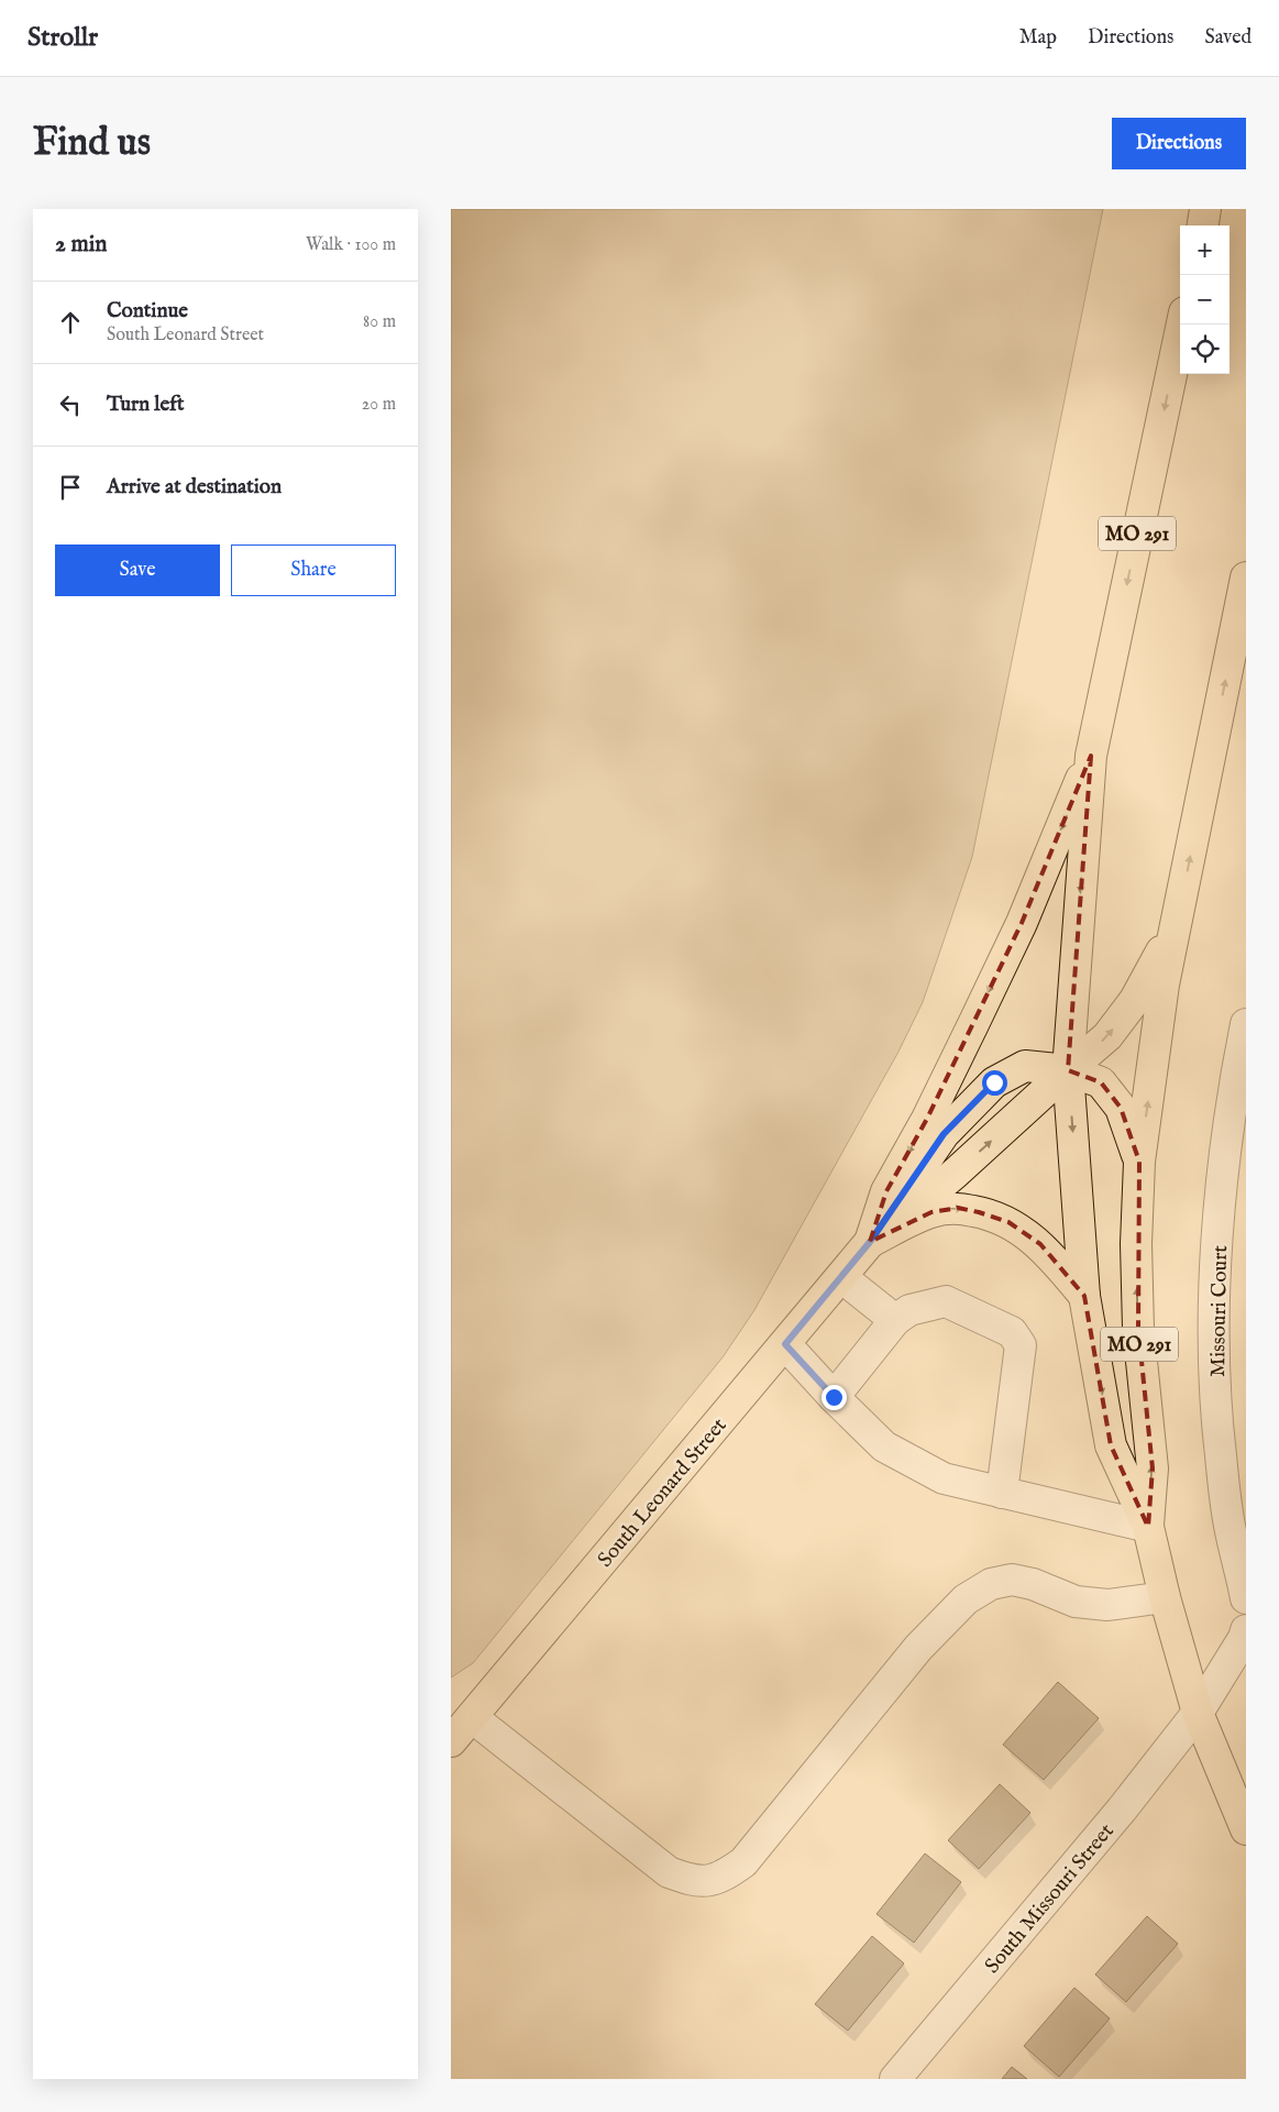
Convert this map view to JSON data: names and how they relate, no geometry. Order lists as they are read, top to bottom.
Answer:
{
  "streets": {
    "main road": ["MO 291", "South Leonard Street"],
    "street": ["Missouri Court", "South Missouri Street"]
  },
  "crossings": [
    ["MO 291", "South Leonard Street"],
    ["MO 291", "South Missouri Street"]
  ],
  "page": {
    "header": "Strollr",
    "nav": ["Map", "Directions", "Saved"],
    "buttons": [
      "Directions",
      ["Save", "Share"]
    ],
    "title": "Find us",
    "heading": ["2 min", "Walk · 100 m"],
    "map_buttons": ["+", "−"],
    "list": [
      ["Continue", "South Leonard Street", "80 m"],
      ["Turn left", "20 m"],
      "Arrive at destination"
    ]
  }
}
